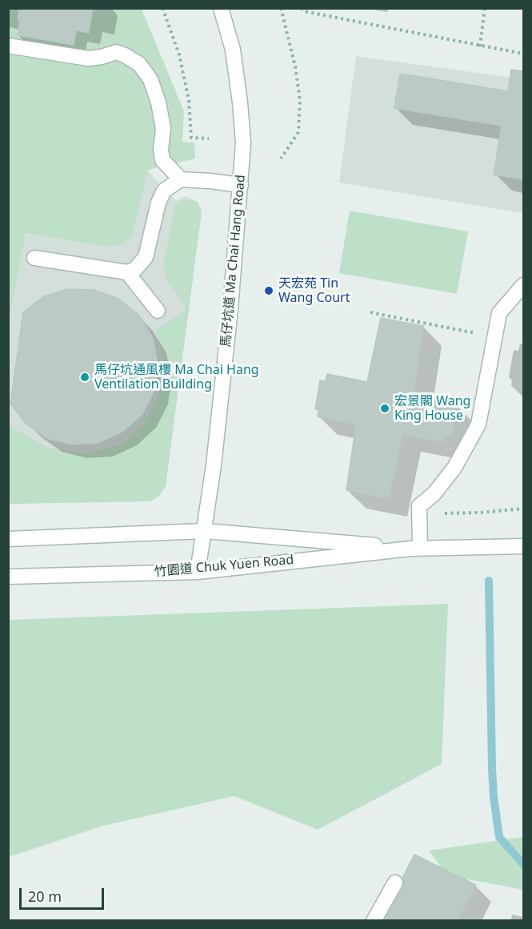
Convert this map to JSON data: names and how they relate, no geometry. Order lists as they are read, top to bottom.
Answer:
{
  "streets": {
    "main road": ["馬仔坑道 Ma Chai Hang Road", "竹園道 Chuk Yuen Road"]
  },
  "crossings": [
    ["馬仔坑道 Ma Chai Hang Road", "竹園道 Chuk Yuen Road"]
  ],
  "places": ["天宏苑 Tin Wang Court", "馬仔坑通風樓 Ma Chai Hang Ventilation Building", "宏景閣 Wang King House"],
  "scale_bar": "20 m"
}
